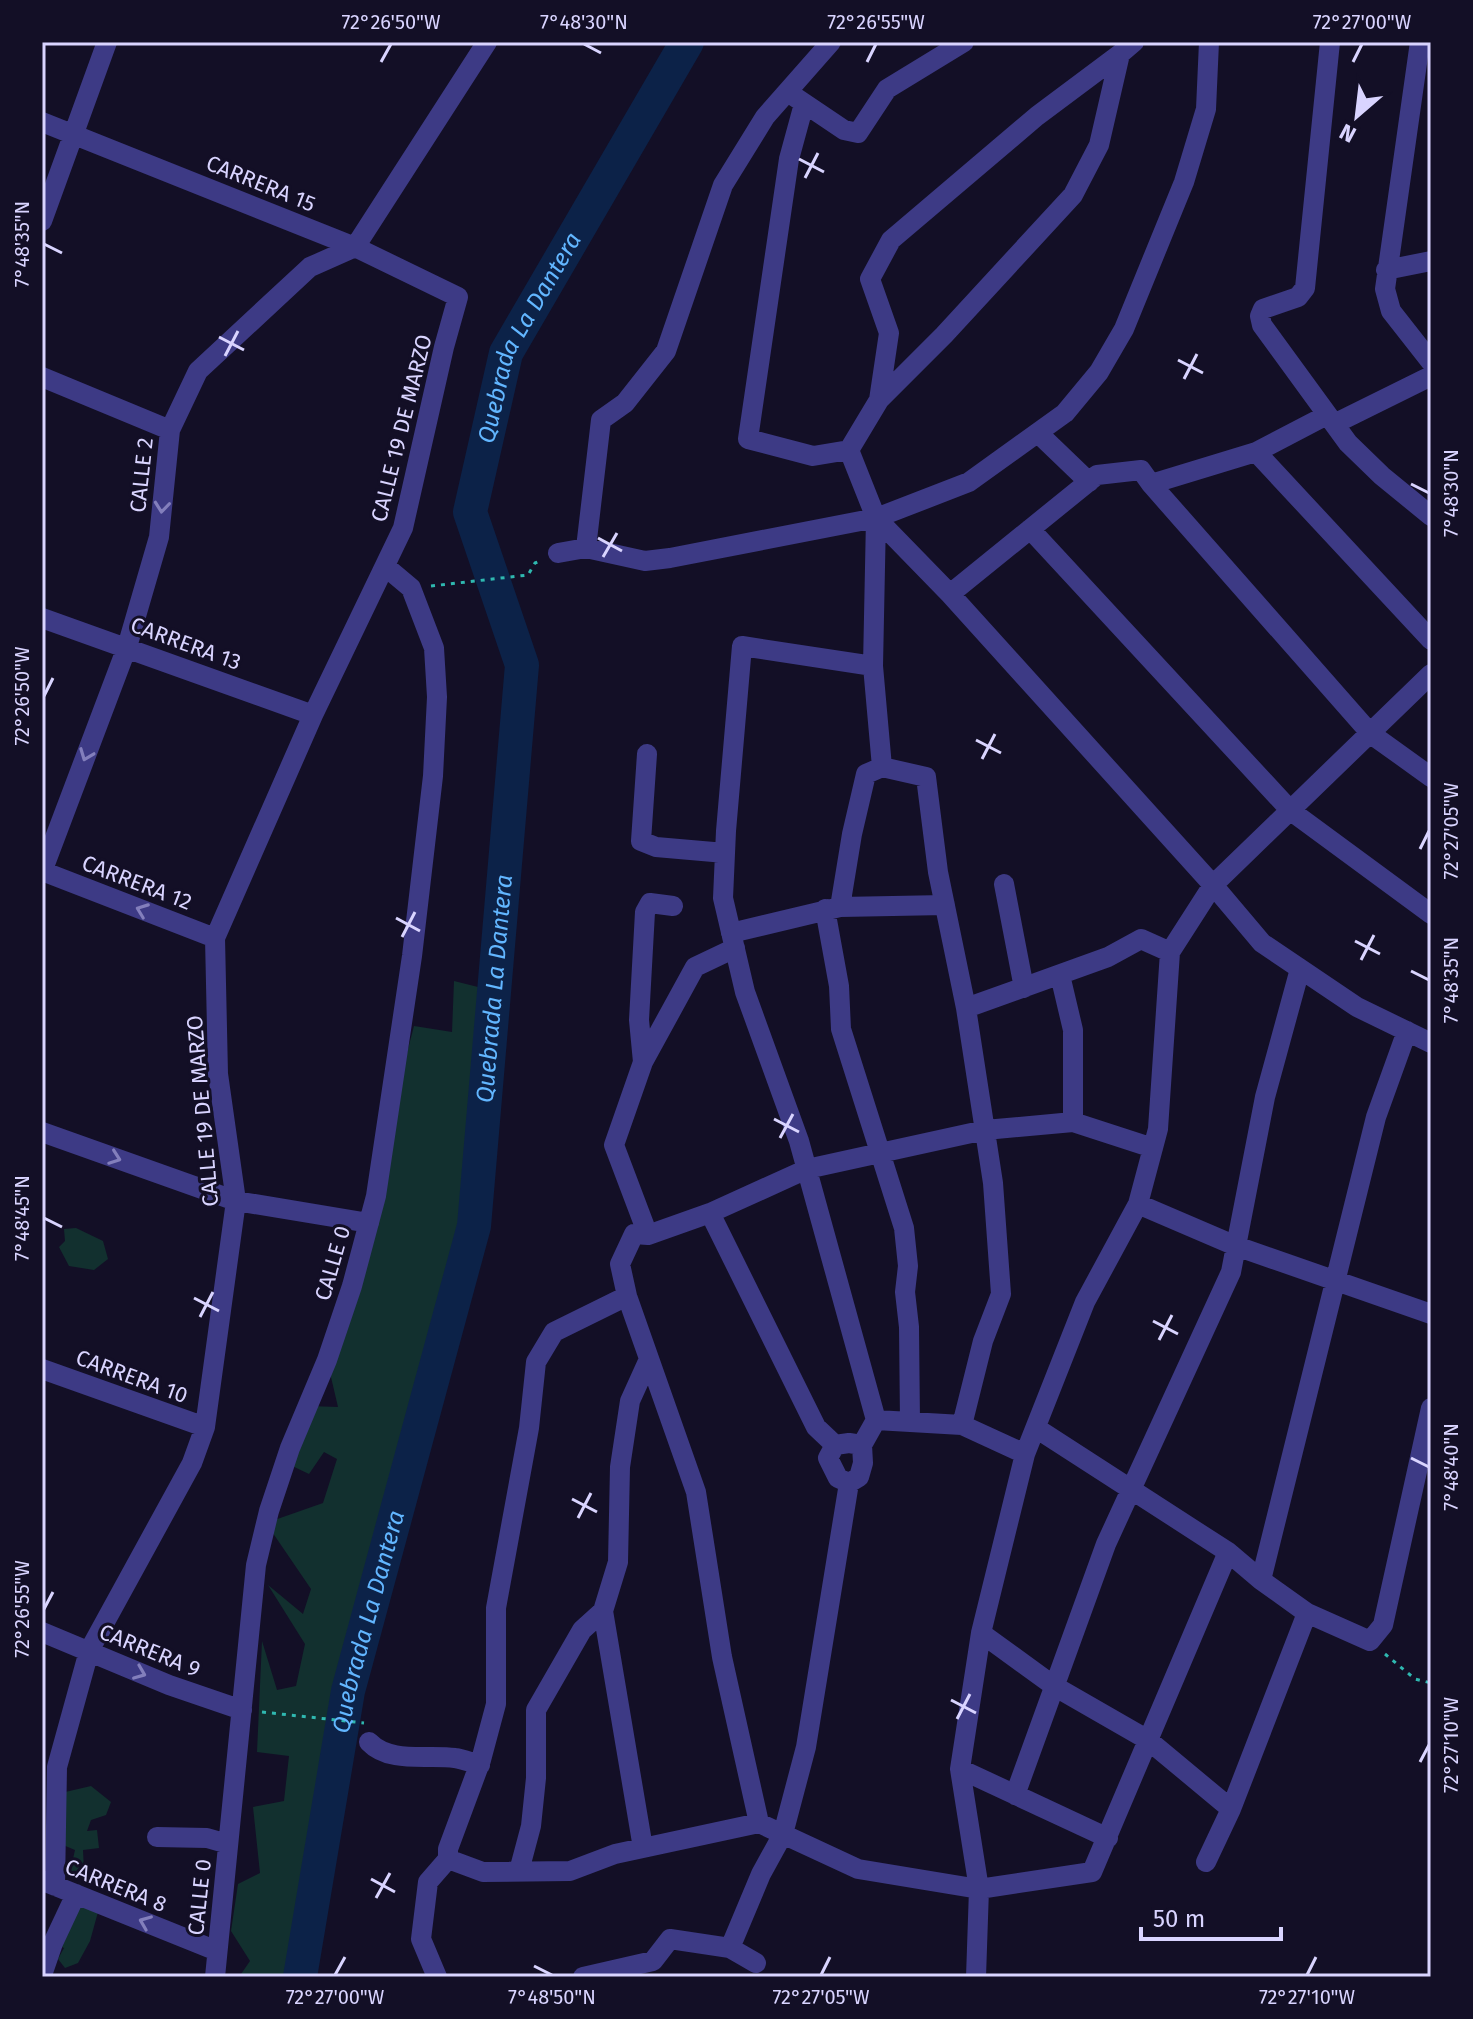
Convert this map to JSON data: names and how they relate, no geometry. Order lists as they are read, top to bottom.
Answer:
{
  "streets": {
    "street": [
      "CARRERA 15",
      "CALLE 19 DE MARZO",
      "CALLE 2",
      "CARRERA 13",
      "CARRERA 12",
      "CALLE 0",
      "CARRERA 10",
      "CARRERA 9",
      "CARRERA 8"
    ]
  },
  "crossings": [
    ["CARRERA 15", "CALLE 19 DE MARZO"],
    ["CARRERA 15", "CALLE 2"],
    ["CALLE 19 DE MARZO", "CARRERA 13"],
    ["CALLE 19 DE MARZO", "CARRERA 12"],
    ["CALLE 19 DE MARZO", "CALLE 0"],
    ["CALLE 19 DE MARZO", "CARRERA 10"],
    ["CALLE 19 DE MARZO", "CARRERA 9"],
    ["CALLE 19 DE MARZO", "CARRERA 8"],
    ["CALLE 2", "CARRERA 13"],
    ["CALLE 2", "CARRERA 12"],
    ["CALLE 0", "CARRERA 9"],
    ["CALLE 0", "CARRERA 8"]
  ],
  "one_way": ["CALLE 2", "CARRERA 12", "CARRERA 9"],
  "water": ["Quebrada La Dantera"],
  "scale_bar": "50 m",
  "north": "bottom left",
  "coordinates": [
    "72°26'50\"W",
    "7°48'30\"N",
    "72°26'55\"W",
    "72°27'00\"W",
    "7°48'35\"N",
    "72°27'05\"W",
    "7°48'45\"N",
    "7°48'40\"N",
    "72°27'10\"W",
    "7°48'50\"N"
  ]
}
